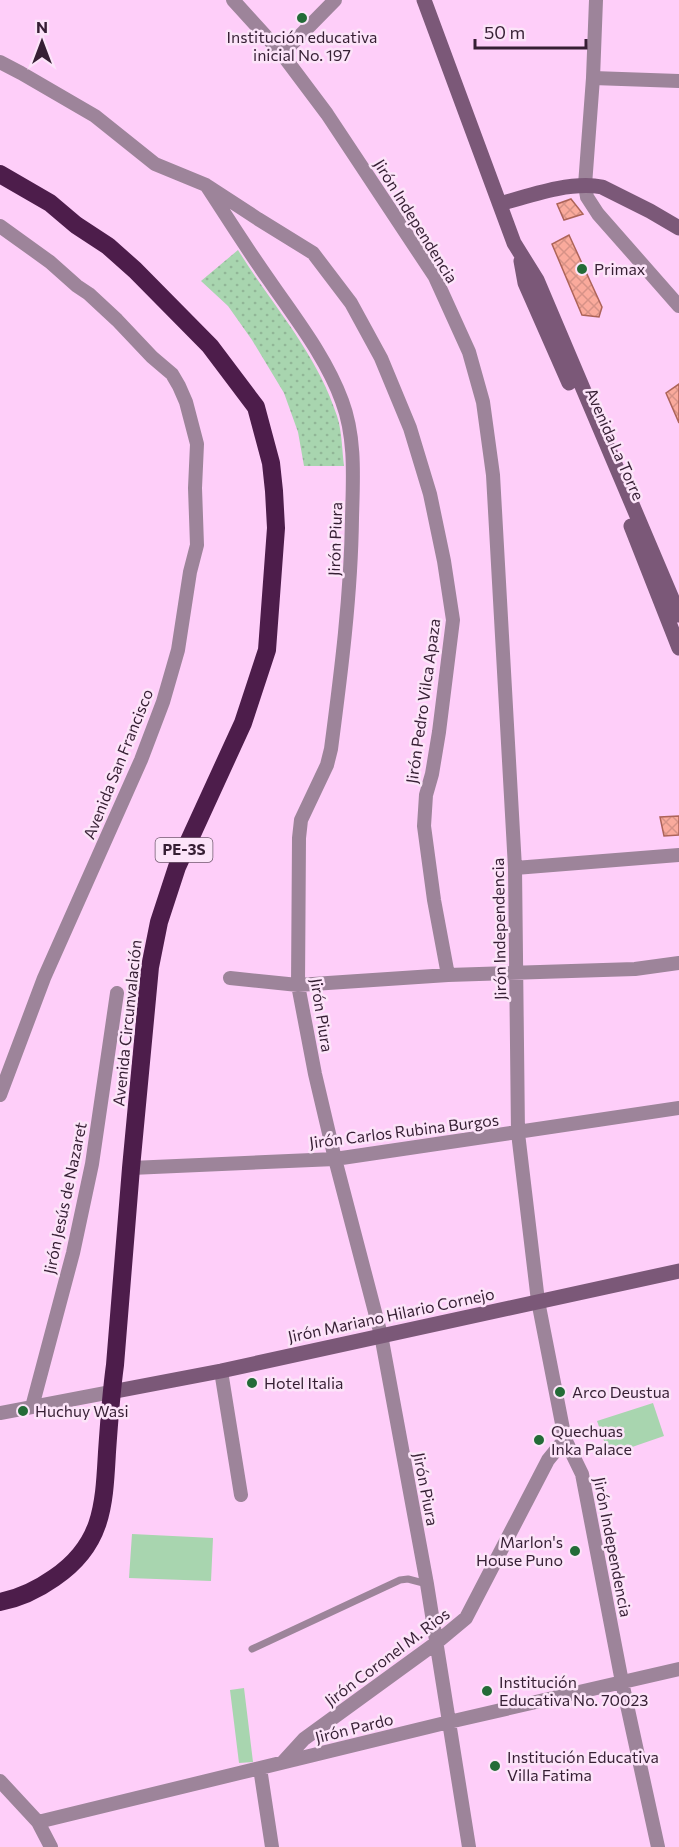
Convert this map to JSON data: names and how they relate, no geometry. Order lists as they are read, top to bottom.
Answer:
{
  "streets": {
    "highway": ["PE-3S", "Avenida Circunvalación"],
    "main road": ["Avenida La Torre", "Jirón Mariano Hilario Cornejo"],
    "street": [
      "Jirón Independencia",
      "Jirón Piura",
      "Jirón Pedro Vilca Apaza",
      "Avenida San Francisco",
      "Jirón Carlos Rubina Burgos",
      "Jirón Jesús de Nazaret",
      "Jirón Coronel M. Rios",
      "Jirón Pardo"
    ]
  },
  "crossings": [
    ["Jirón Independencia", "Jirón Carlos Rubina Burgos"],
    ["Jirón Independencia", "Jirón Mariano Hilario Cornejo"],
    ["Jirón Independencia", "Jirón Coronel M. Rios"],
    ["Jirón Independencia", "Jirón Pardo"],
    ["Jirón Piura", "Jirón Pedro Vilca Apaza"],
    ["Jirón Piura", "Jirón Carlos Rubina Burgos"],
    ["Jirón Piura", "Jirón Mariano Hilario Cornejo"],
    ["Jirón Piura", "Jirón Coronel M. Rios"],
    ["Jirón Piura", "Jirón Pardo"],
    ["Avenida Circunvalación", "Jirón Carlos Rubina Burgos"],
    ["Avenida Circunvalación", "Jirón Mariano Hilario Cornejo"],
    ["Jirón Coronel M. Rios", "Jirón Pardo"]
  ],
  "places": [
    "Institución educativa inicial No. 197",
    "Primax",
    "Hotel Italia",
    "Arco Deustua",
    "Huchuy Wasi",
    "Quechuas Inka Palace",
    "Marlon's House Puno",
    "Institución Educativa No. 70023",
    "Institución Educativa Villa Fatima"
  ],
  "scale_bar": "50 m",
  "north": "top"
}
